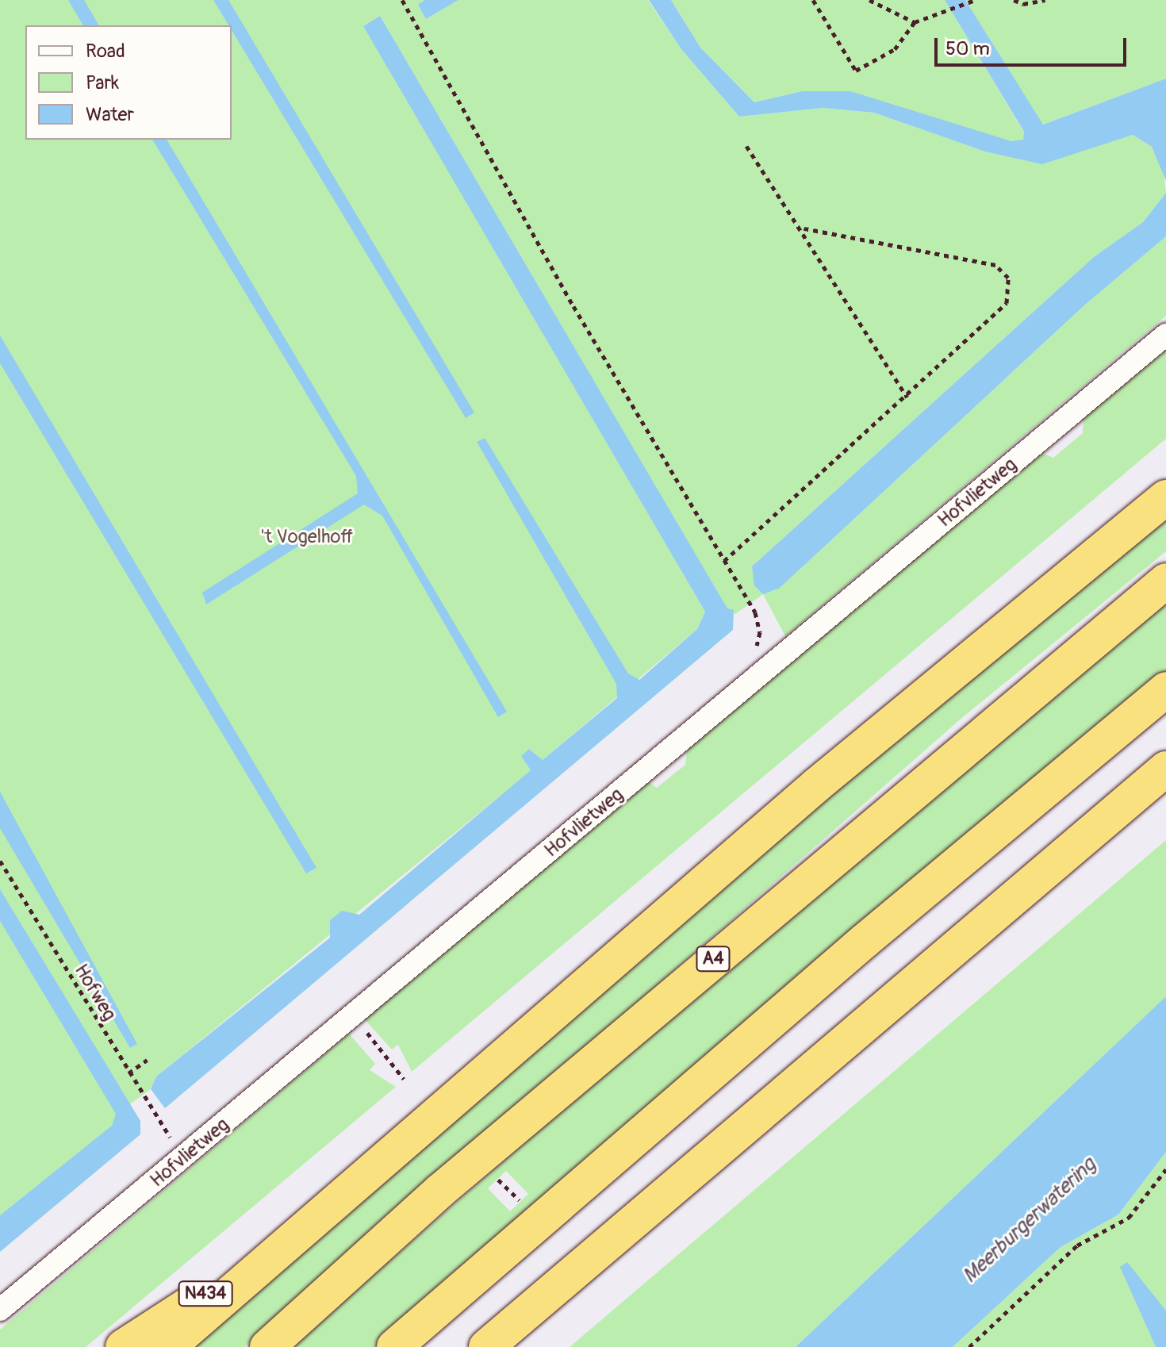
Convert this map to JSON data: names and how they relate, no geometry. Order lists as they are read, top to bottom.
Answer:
{
  "streets": {
    "highway": ["A4", "N434"],
    "street": ["Hofvlietweg"],
    "path": ["Hofweg"]
  },
  "water": ["Meerburgerwatering"],
  "parks": ["'t Vogelhoff"],
  "legend": ["Road", "Park", "Water"],
  "scale_bar": "50 m"
}
